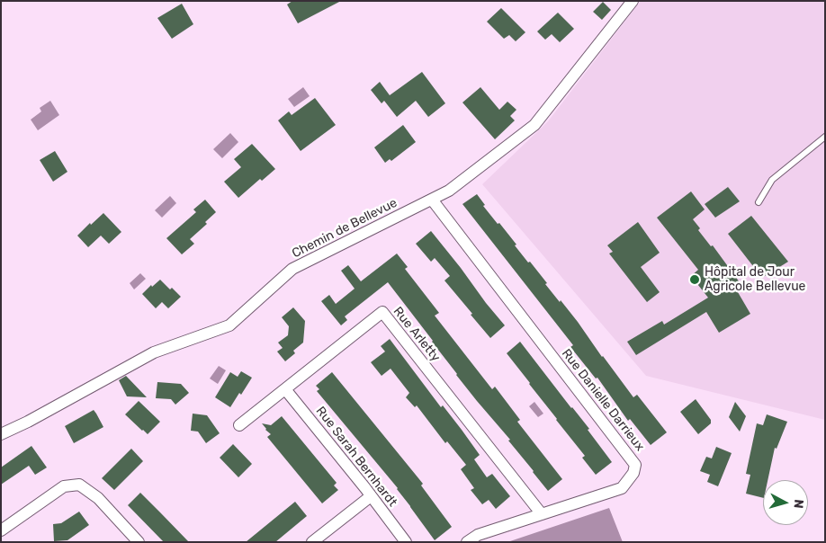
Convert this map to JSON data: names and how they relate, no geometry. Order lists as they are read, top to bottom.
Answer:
{
  "streets": {
    "street": [
      "Chemin de Bellevue",
      "Rue Arletty",
      "Rue Danielle Darrieux",
      "Rue Sarah Bernhardt"
    ]
  },
  "crossings": [
    ["Chemin de Bellevue", "Rue Danielle Darrieux"],
    ["Rue Arletty", "Rue Danielle Darrieux"],
    ["Rue Arletty", "Rue Sarah Bernhardt"]
  ],
  "places": ["Hôpital de Jour Agricole Bellevue"],
  "north": "right"
}
